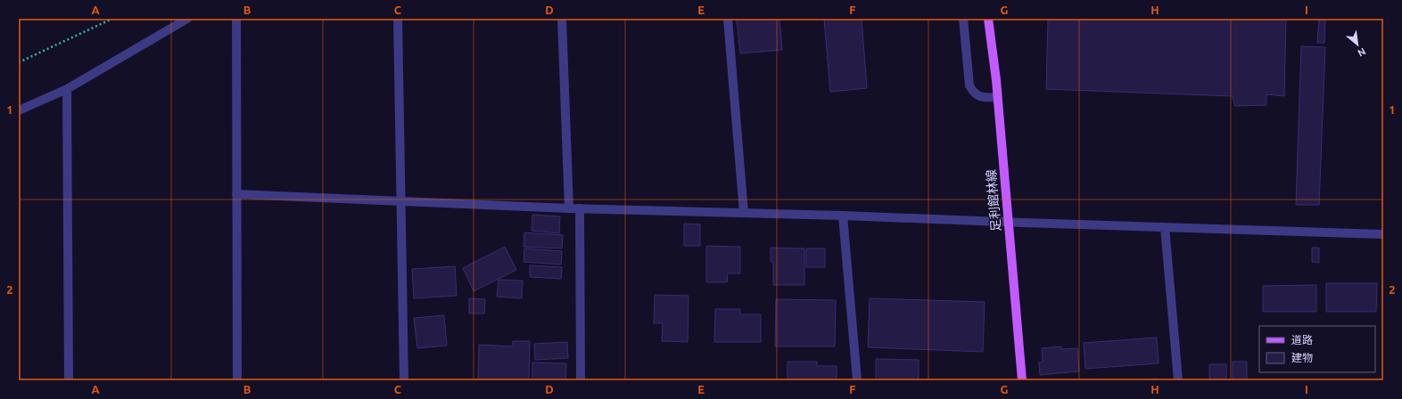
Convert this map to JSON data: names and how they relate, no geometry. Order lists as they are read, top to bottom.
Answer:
{
  "streets": {
    "main road": ["足利館林線"]
  },
  "legend": ["道路", "建物"],
  "north": "bottom right",
  "grid": {
    "columns": [
      "A",
      "B",
      "C",
      "D",
      "E",
      "F",
      "G",
      "H",
      "I"
    ],
    "rows": ["1", "2"]
  }
}
